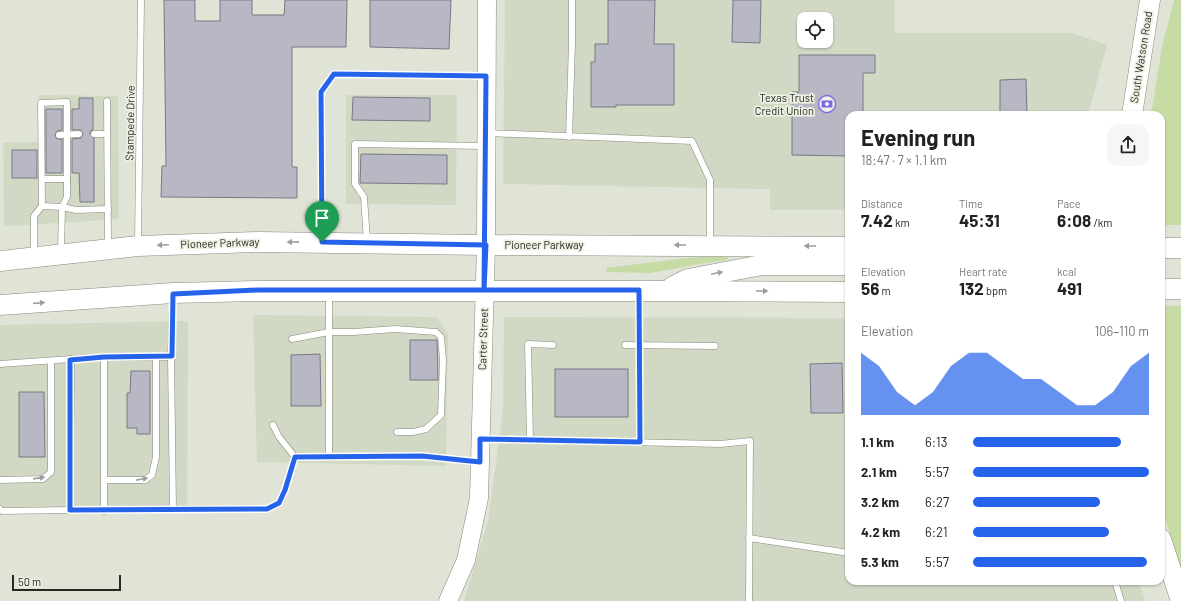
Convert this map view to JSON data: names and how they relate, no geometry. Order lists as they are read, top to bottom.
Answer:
{
  "streets": {
    "main road": ["South Watson Road", "Pioneer Parkway"],
    "street": ["Carter Street"],
    "lane": ["Stampede Drive"]
  },
  "crossings": [
    ["Stampede Drive", "Pioneer Parkway"],
    ["Pioneer Parkway", "Carter Street"]
  ],
  "places": {
    "bank": ["Texas Trust Credit Union"]
  },
  "scale_bar": "50 m",
  "page": {
    "heading": ["Evening run", "18:47 · 7 × 1.1 km"],
    "stats": [
      ["Distance", "7.42 km"],
      ["Time", "45:31"],
      ["Pace", "6:08 /km"],
      ["Elevation", "56 m"],
      ["Heart rate", "132 bpm"],
      ["kcal", "491"]
    ],
    "chart": ["Elevation", "106–110 m"],
    "list": [
      {
        "name": "1.1 km",
        "note": "6:13"
      },
      {
        "name": "2.1 km",
        "note": "5:57"
      },
      {
        "name": "3.2 km",
        "note": "6:27"
      },
      {
        "name": "4.2 km",
        "note": "6:21"
      },
      {
        "name": "5.3 km",
        "note": "5:57"
      }
    ],
    "scale": "50 m"
  }
}
